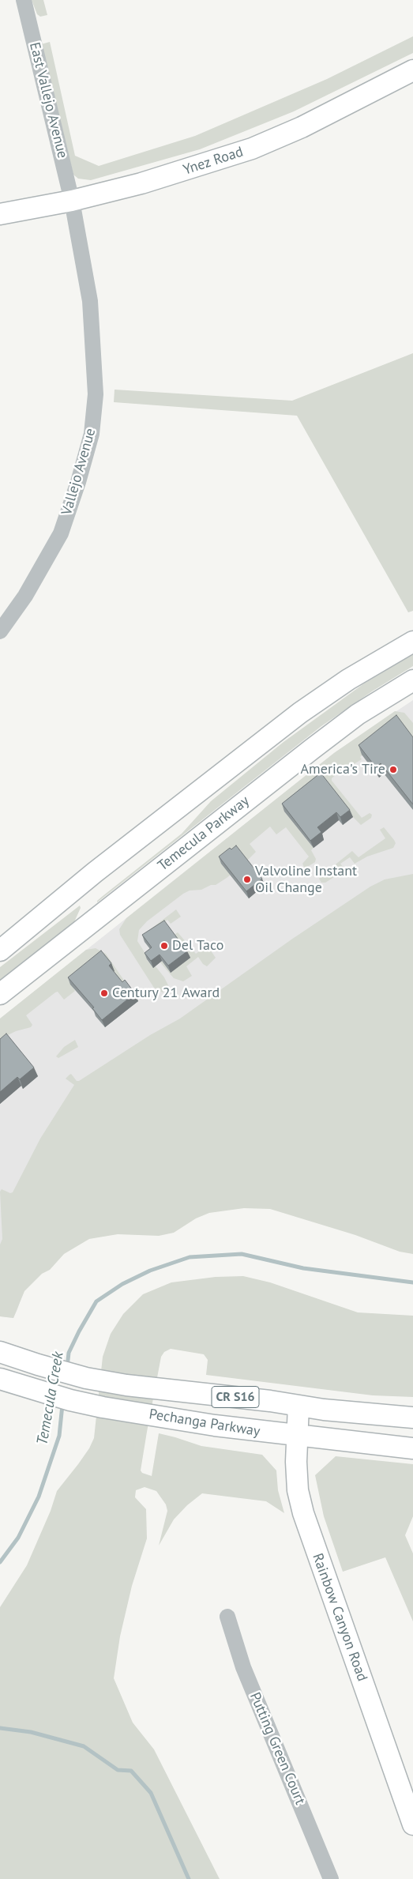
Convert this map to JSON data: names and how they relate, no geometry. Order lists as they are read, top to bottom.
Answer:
{
  "streets": {
    "main road": [
      "Ynez Road",
      "Temecula Parkway",
      "CR S16",
      "Pechanga Parkway",
      "Rainbow Canyon Road"
    ],
    "street": ["East Vallejo Avenue", "Vallejo Avenue", "Putting Green Court"]
  },
  "crossings": [
    ["East Vallejo Avenue", "Ynez Road"],
    ["East Vallejo Avenue", "Vallejo Avenue"],
    ["Ynez Road", "Vallejo Avenue"],
    ["Pechanga Parkway", "Rainbow Canyon Road"]
  ],
  "water": ["Temecula Creek"],
  "places": [
    "America's Tire",
    "Valvoline Instant Oil Change",
    "Del Taco",
    "Century 21 Award"
  ]
}
